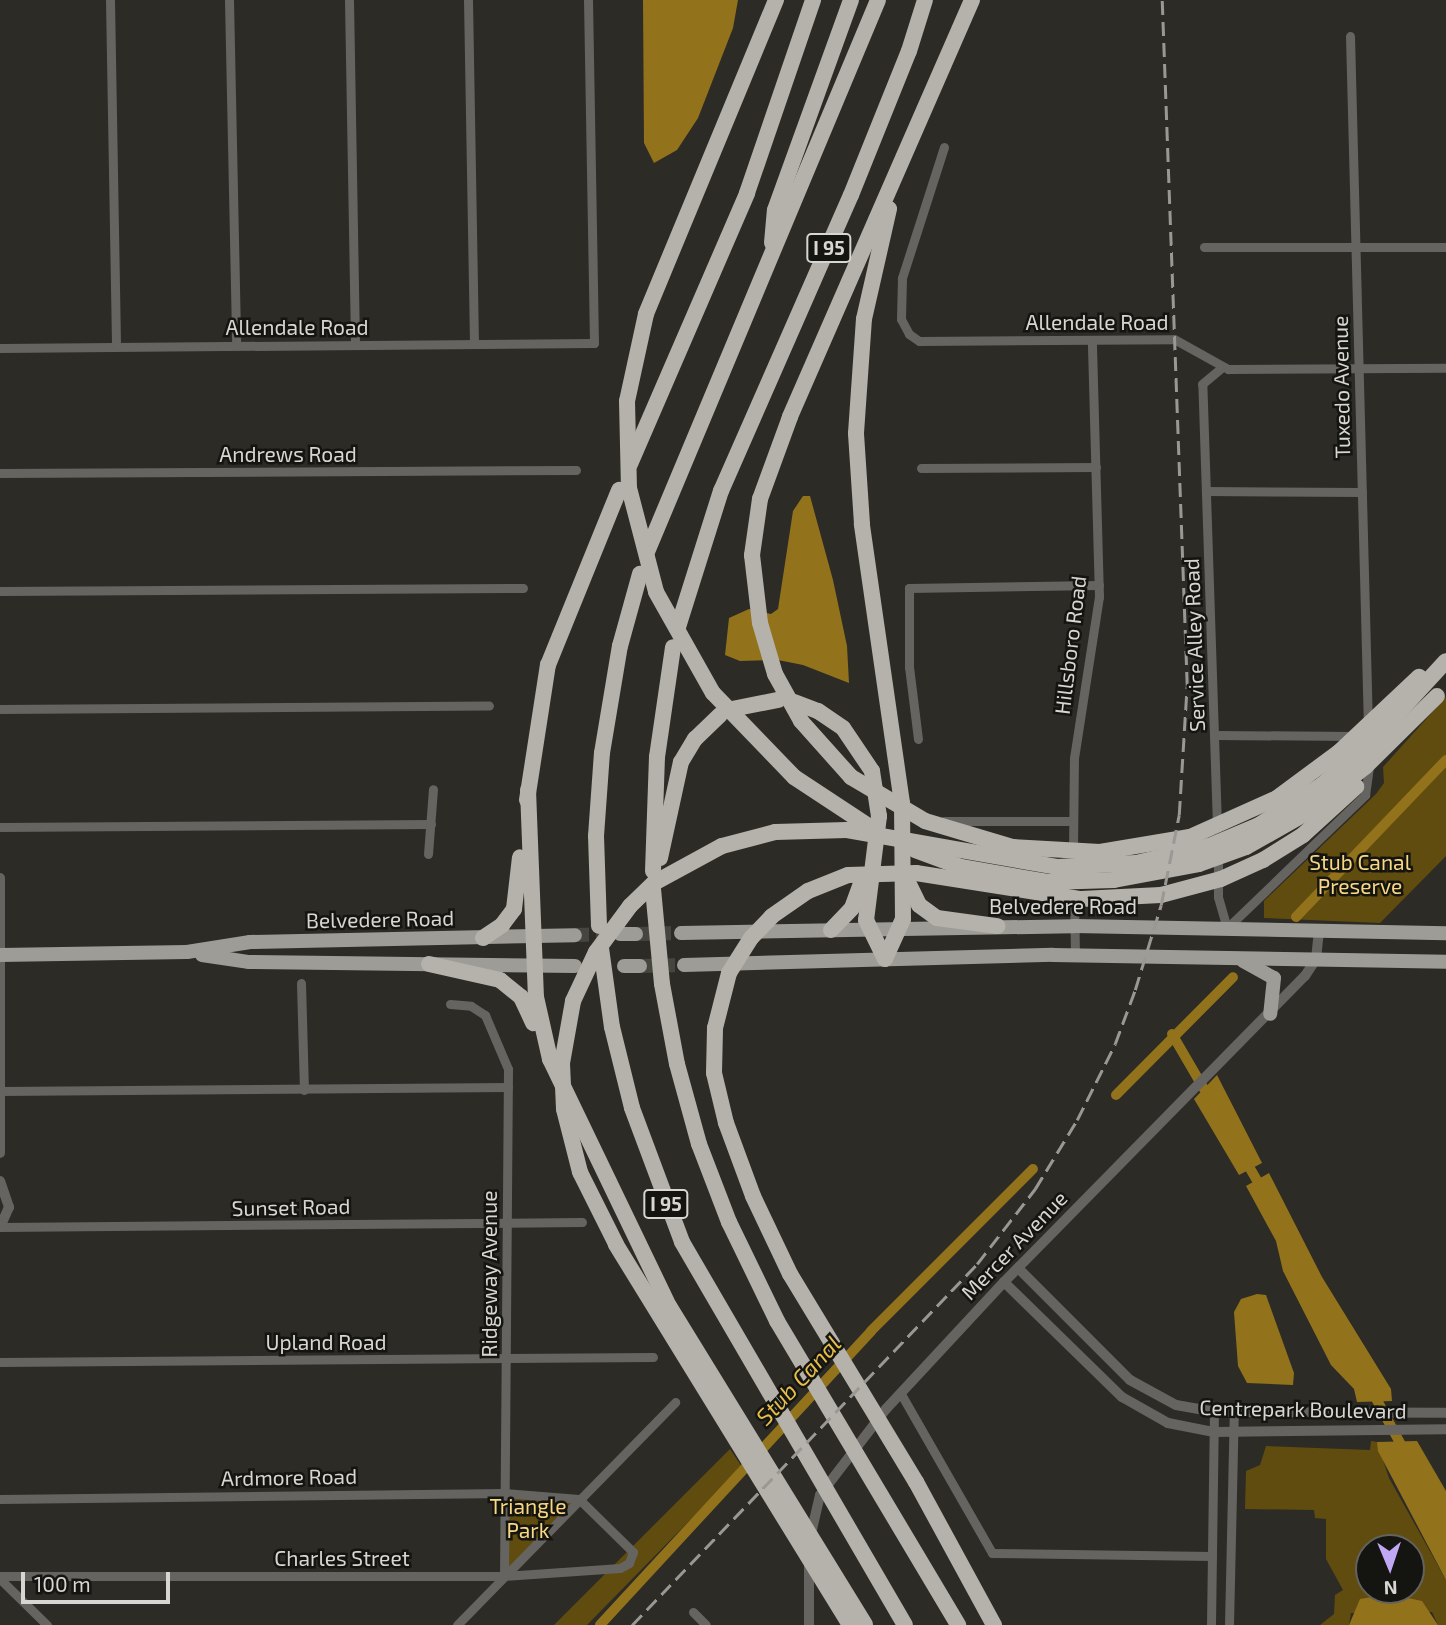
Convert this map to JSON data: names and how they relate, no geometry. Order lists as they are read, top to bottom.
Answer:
{
  "streets": {
    "highway": ["I 95"],
    "main road": ["Belvedere Road"],
    "street": [
      "Allendale Road",
      "Tuxedo Avenue",
      "Andrews Road",
      "Hillsboro Road",
      "Service Alley Road",
      "Sunset Road",
      "Mercer Avenue",
      "Ridgeway Avenue",
      "Upland Road",
      "Centrepark Boulevard",
      "Ardmore Road",
      "Charles Street"
    ]
  },
  "crossings": [
    ["Allendale Road", "Hillsboro Road"],
    ["Allendale Road", "Service Alley Road"],
    ["Tuxedo Avenue", "Service Alley Road"],
    ["Tuxedo Avenue", "Belvedere Road"],
    ["Hillsboro Road", "Belvedere Road"],
    ["Service Alley Road", "Belvedere Road"],
    ["Sunset Road", "Ridgeway Avenue"],
    ["Mercer Avenue", "Centrepark Boulevard"],
    ["Ridgeway Avenue", "Upland Road"],
    ["Ridgeway Avenue", "Ardmore Road"],
    ["Ridgeway Avenue", "Charles Street"],
    ["Ardmore Road", "Charles Street"]
  ],
  "water": ["Stub Canal"],
  "parks": ["Stub Canal Preserve", "Triangle Park"],
  "scale_bar": "100 m",
  "north": "bottom"
}
